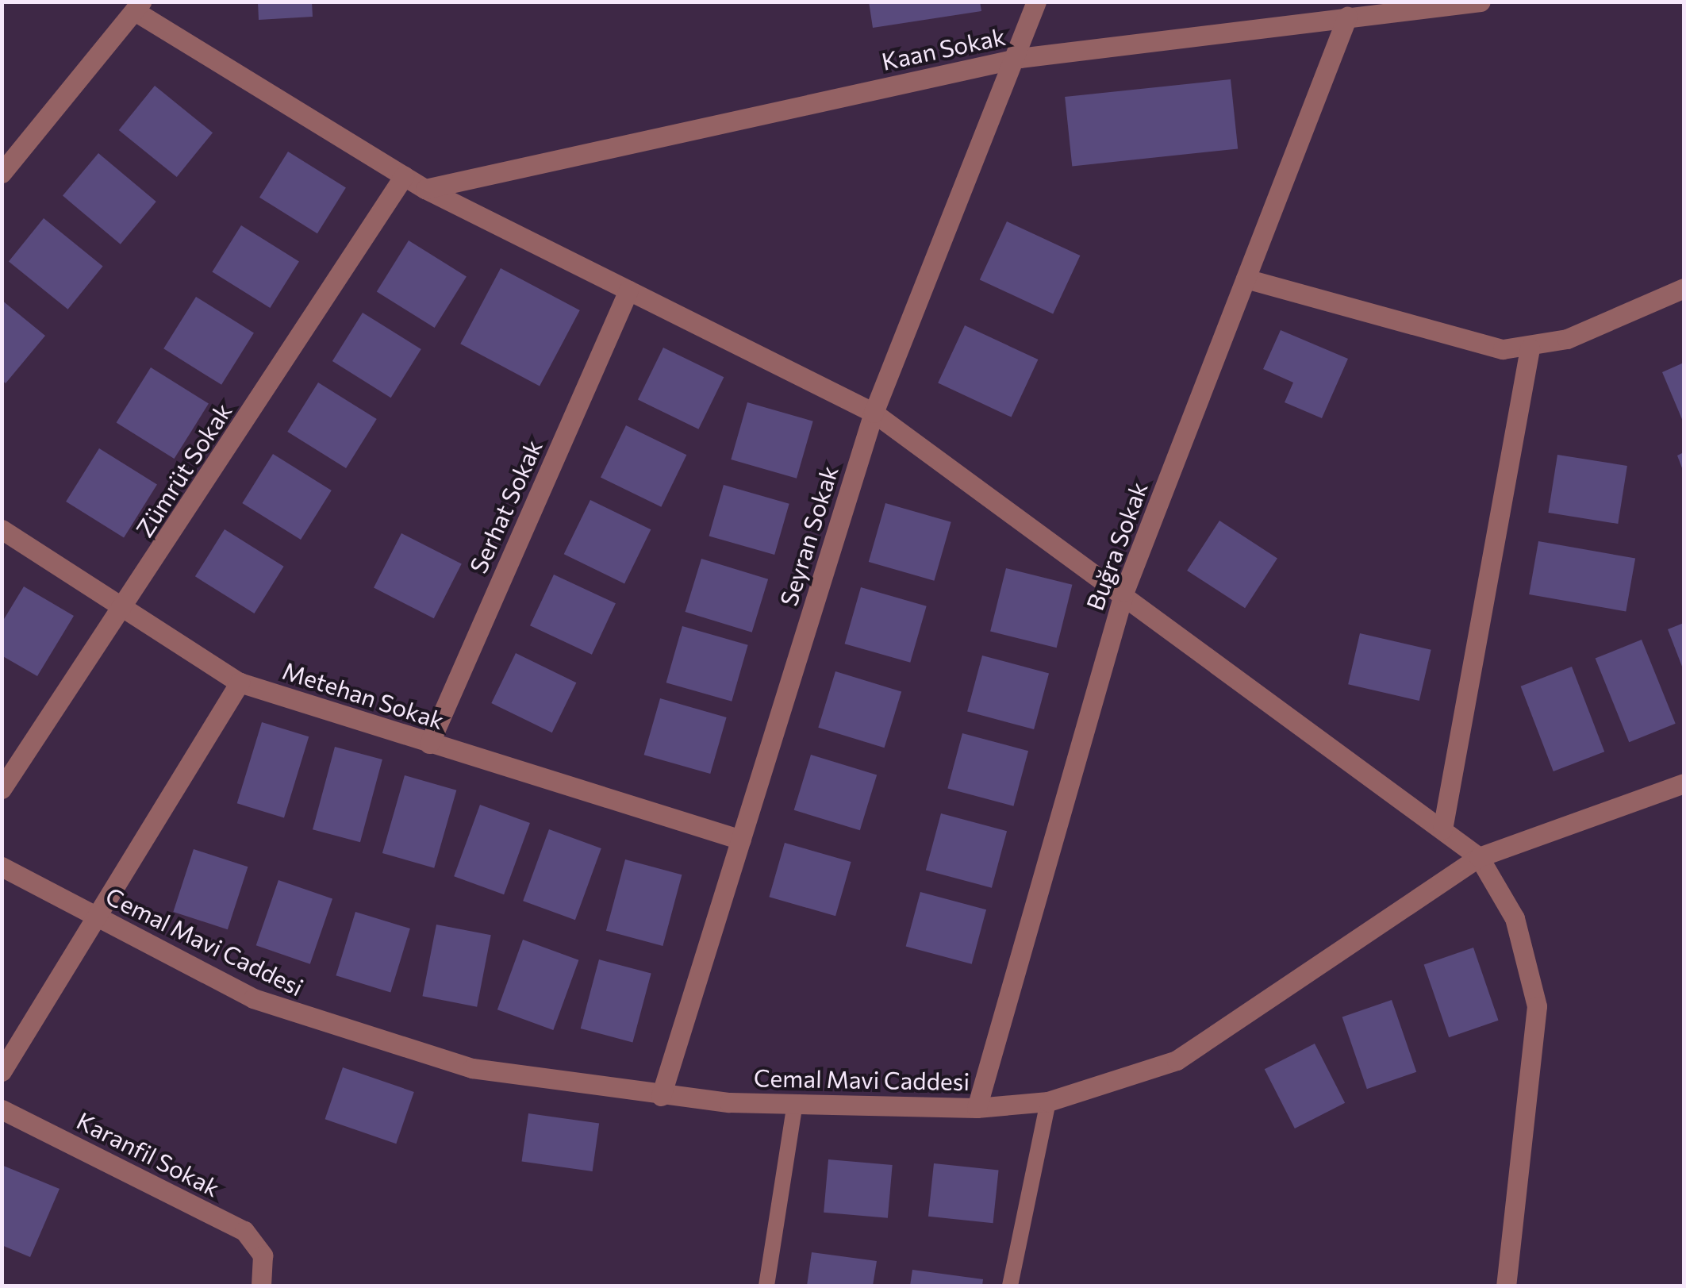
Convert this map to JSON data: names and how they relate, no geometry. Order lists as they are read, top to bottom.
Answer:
{
  "streets": {
    "street": [
      "Kaan Sokak",
      "Zümrüt Sokak",
      "Serhat Sokak",
      "Seyran Sokak",
      "Buğra Sokak",
      "Metehan Sokak",
      "Cemal Mavi Caddesi",
      "Karanfil Sokak"
    ]
  },
  "crossings": [
    ["Kaan Sokak", "Seyran Sokak"],
    ["Kaan Sokak", "Buğra Sokak"],
    ["Zümrüt Sokak", "Metehan Sokak"],
    ["Serhat Sokak", "Metehan Sokak"],
    ["Seyran Sokak", "Metehan Sokak"],
    ["Seyran Sokak", "Cemal Mavi Caddesi"],
    ["Buğra Sokak", "Cemal Mavi Caddesi"]
  ]
}
